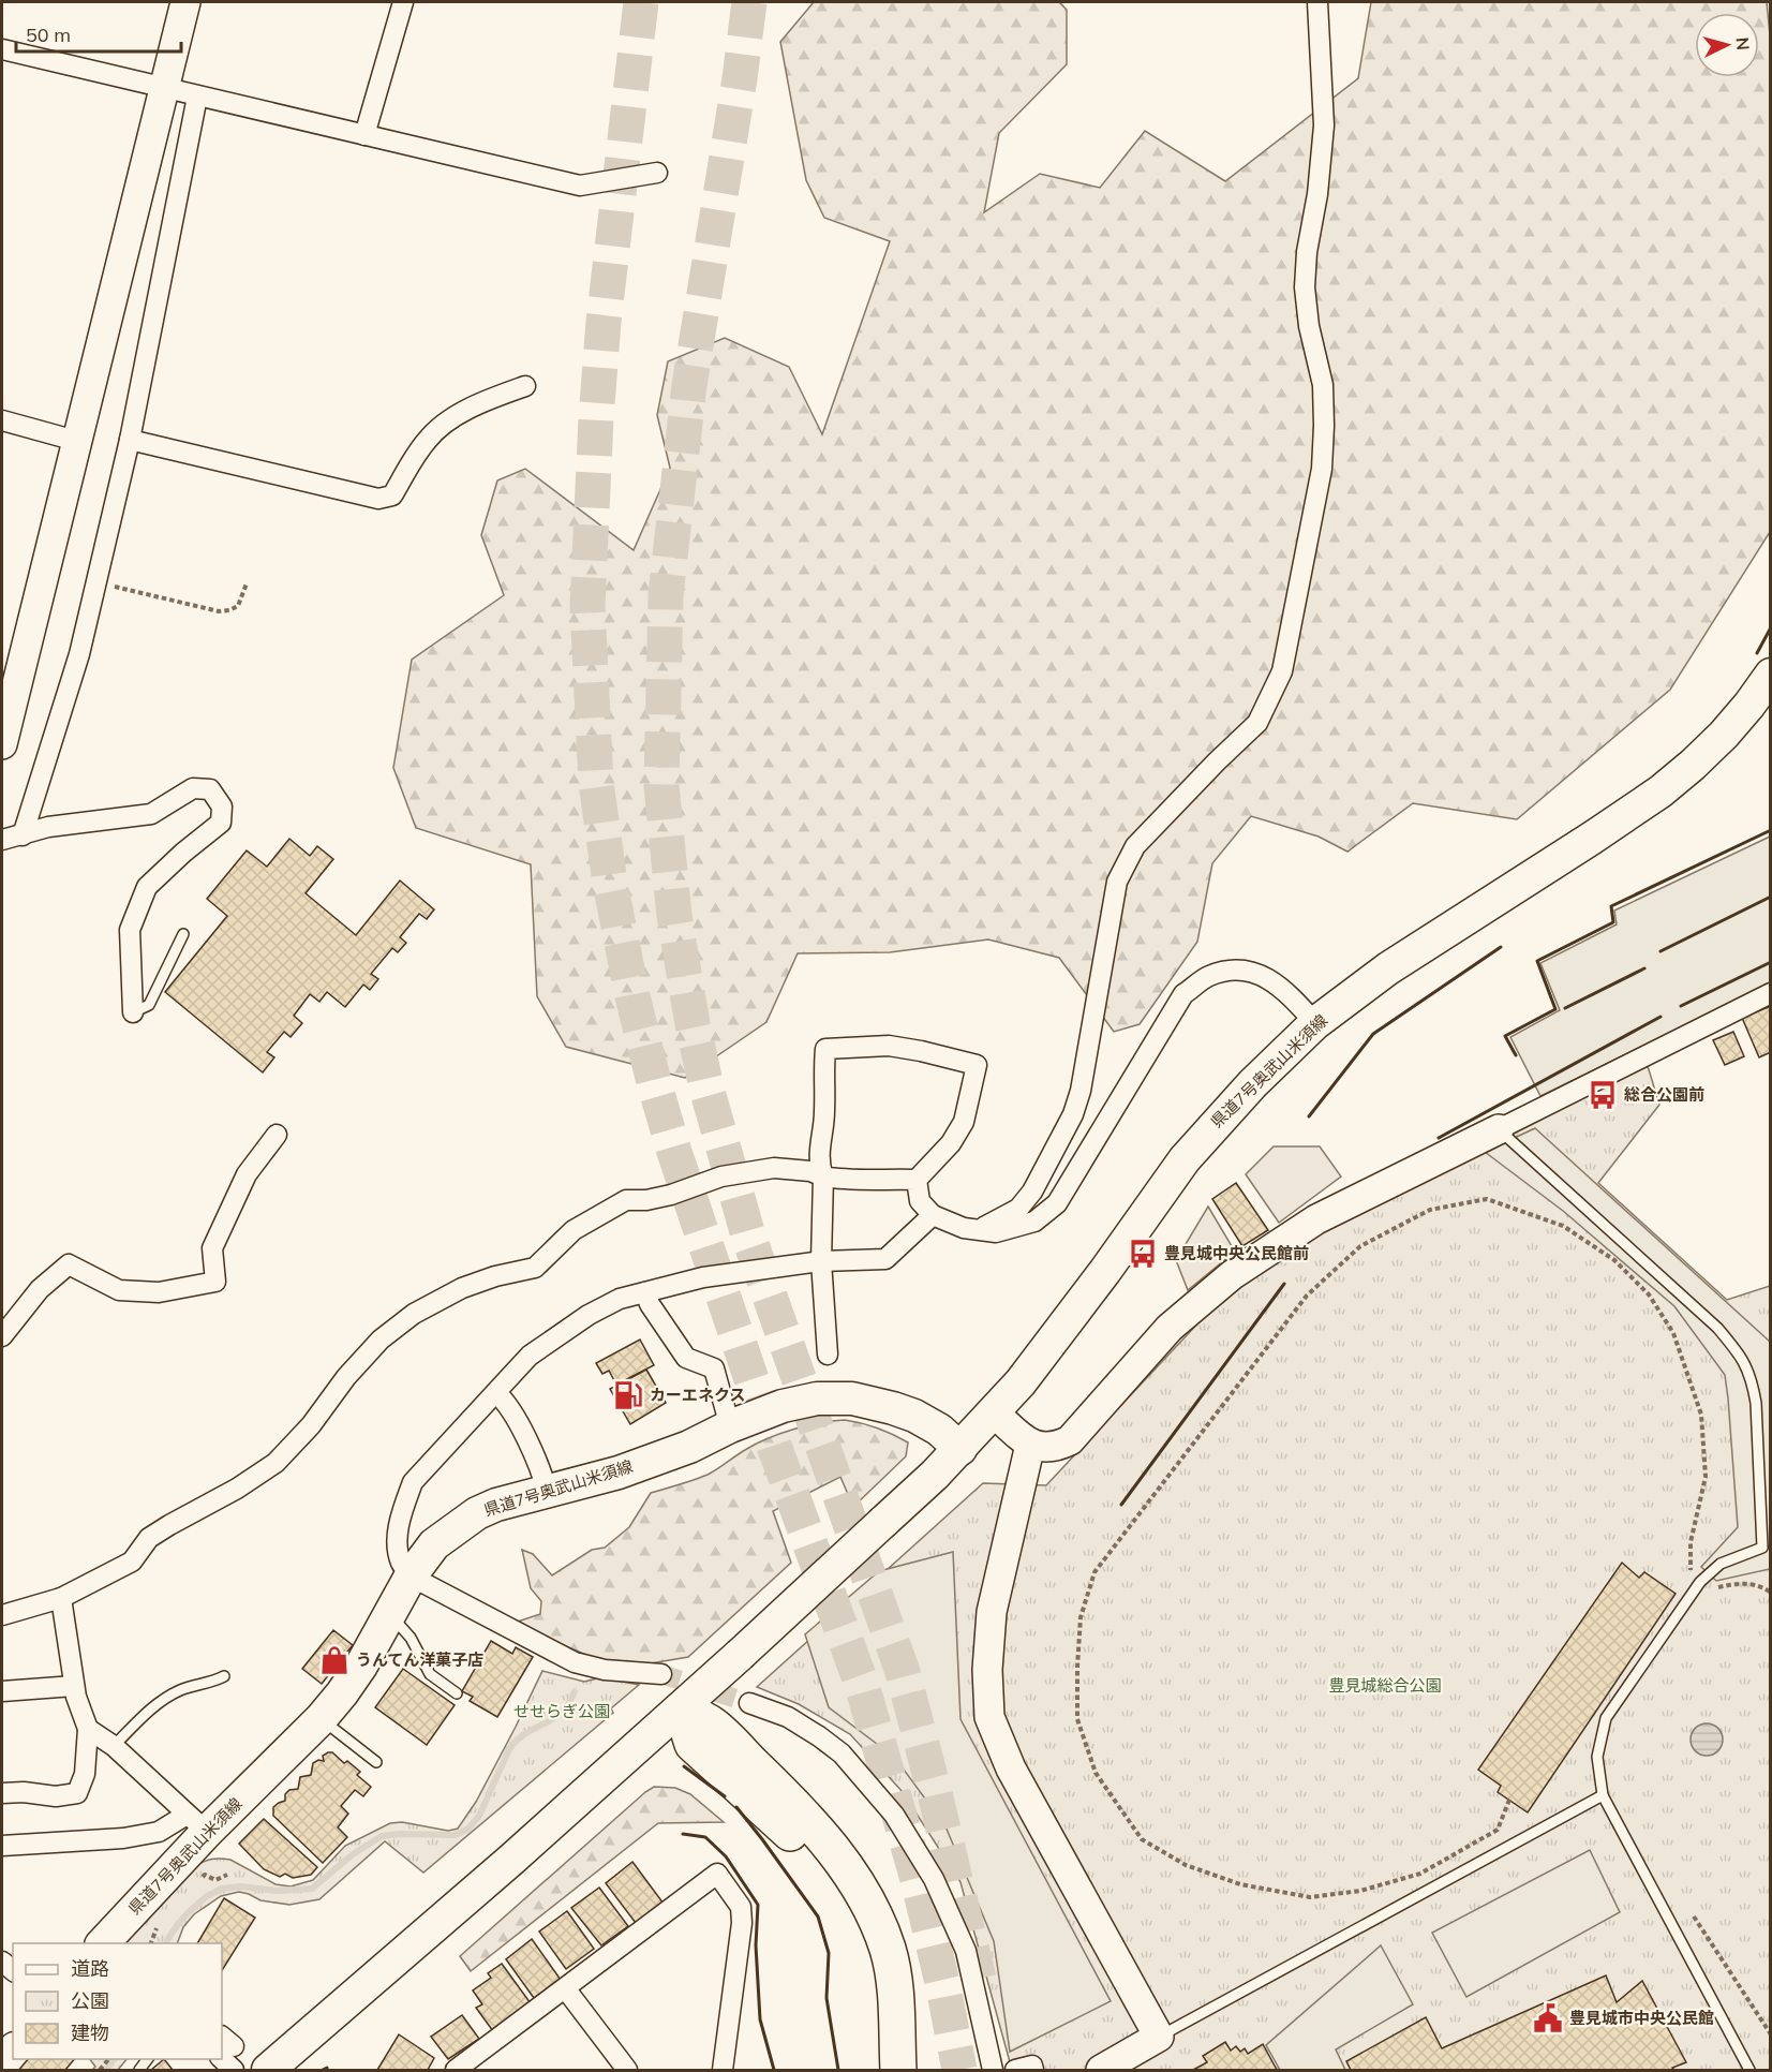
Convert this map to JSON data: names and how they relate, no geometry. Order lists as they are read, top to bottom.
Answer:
{
  "streets": {
    "main road": ["県道7号奥武山米須線"]
  },
  "parks": ["豊見城総合公園", "せせらぎ公園"],
  "places": {
    "bus stop": ["総合公園前", "豊見城中央公民館前"],
    "fuel station": ["カーエネクス"],
    "shop": ["うんてん洋菓子店"],
    "public building": ["豊見城市中央公民館"]
  },
  "legend": ["道路", "公園", "建物"],
  "scale_bar": "50 m",
  "north": "right"
}
